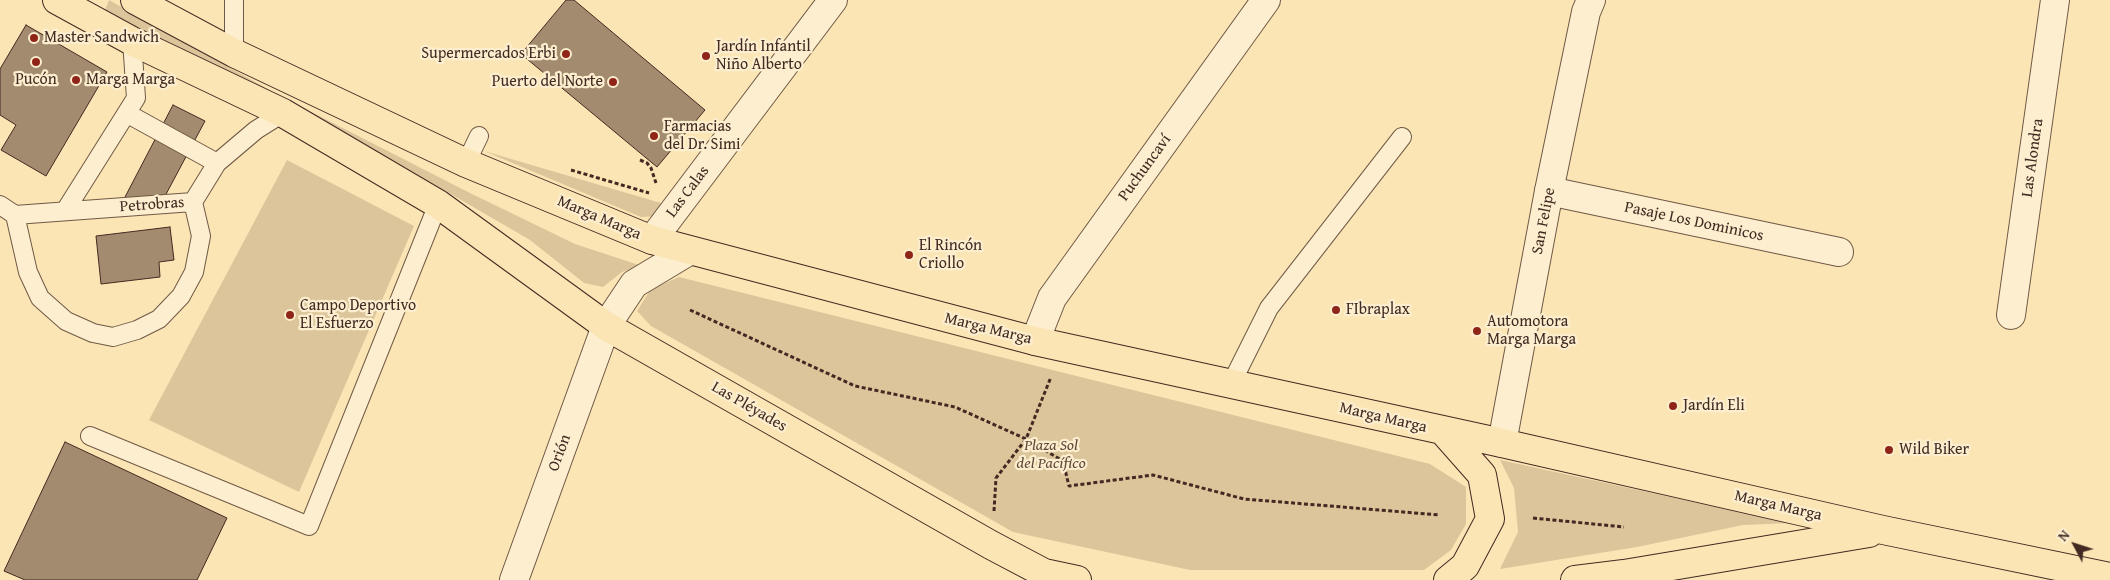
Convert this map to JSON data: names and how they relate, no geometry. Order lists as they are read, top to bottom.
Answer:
{
  "streets": {
    "main road": ["Marga Marga", "Las Pléyades"],
    "street": [
      "Las Alondra",
      "Puchuncaví",
      "Las Calas",
      "San Felipe",
      "Pasaje Los Dominicos",
      "Orión"
    ],
    "lane": ["Petrobras"]
  },
  "crossings": [
    ["Puchuncaví", "Marga Marga"],
    ["Las Calas", "Marga Marga"],
    ["Marga Marga", "San Felipe"],
    ["Marga Marga", "Orión"],
    ["San Felipe", "Pasaje Los Dominicos"],
    ["Las Pléyades", "Orión"]
  ],
  "parks": ["Plaza Sol del Pacífico"],
  "places": [
    "Master Sandwich",
    "Supermercados Erbi",
    "Jardín Infantil Niño Alberto",
    "Pucón",
    "Marga Marga",
    "Puerto del Norte",
    "Farmacias del Dr. Simi",
    "El Rincón Criollo",
    "FIbraplax",
    "Campo Deportivo El Esfuerzo",
    "Automotora Marga Marga",
    "Jardín Eli",
    "Wild Biker"
  ],
  "north": "top left"
}
